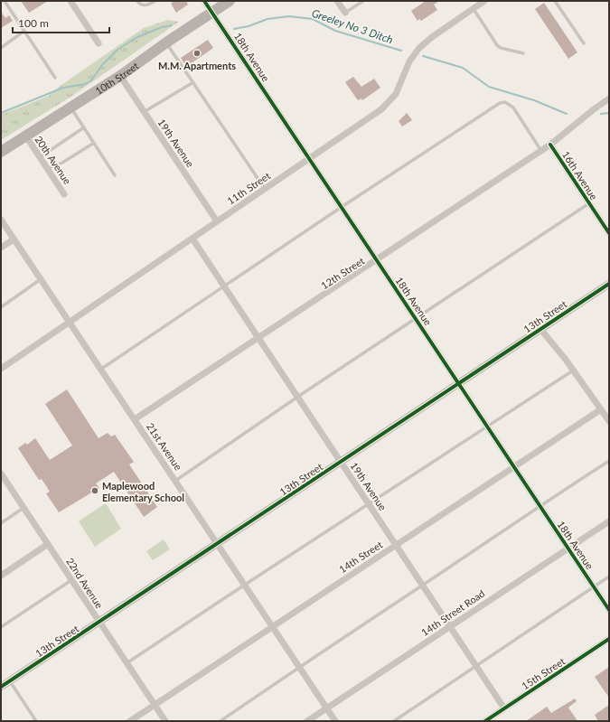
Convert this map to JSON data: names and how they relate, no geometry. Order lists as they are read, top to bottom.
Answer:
{
  "streets": {
    "main road": ["10th Street"],
    "street": [
      "18th Avenue",
      "19th Avenue",
      "20th Avenue",
      "16th Avenue",
      "11th Street",
      "12th Street",
      "13th Street",
      "21st Avenue",
      "14th Street",
      "22nd Avenue",
      "14th Street Road",
      "15th Street"
    ]
  },
  "crossings": [
    ["18th Avenue", "10th Street"],
    ["18th Avenue", "11th Street"],
    ["18th Avenue", "12th Street"],
    ["18th Avenue", "13th Street"],
    ["18th Avenue", "14th Street"],
    ["18th Avenue", "14th Street Road"],
    ["10th Street", "19th Avenue"],
    ["10th Street", "20th Avenue"],
    ["19th Avenue", "11th Street"],
    ["19th Avenue", "12th Street"],
    ["19th Avenue", "13th Street"],
    ["19th Avenue", "14th Street"],
    ["19th Avenue", "14th Street Road"],
    ["19th Avenue", "15th Street"],
    ["16th Avenue", "12th Street"],
    ["11th Street", "21st Avenue"],
    ["12th Street", "21st Avenue"],
    ["13th Street", "21st Avenue"],
    ["13th Street", "22nd Avenue"],
    ["21st Avenue", "14th Street"],
    ["21st Avenue", "14th Street Road"],
    ["14th Street", "22nd Avenue"]
  ],
  "water": ["Greeley No 3 Ditch"],
  "places": ["M.M. Apartments", "Maplewood Elementary School"],
  "scale_bar": "100 m"
}
